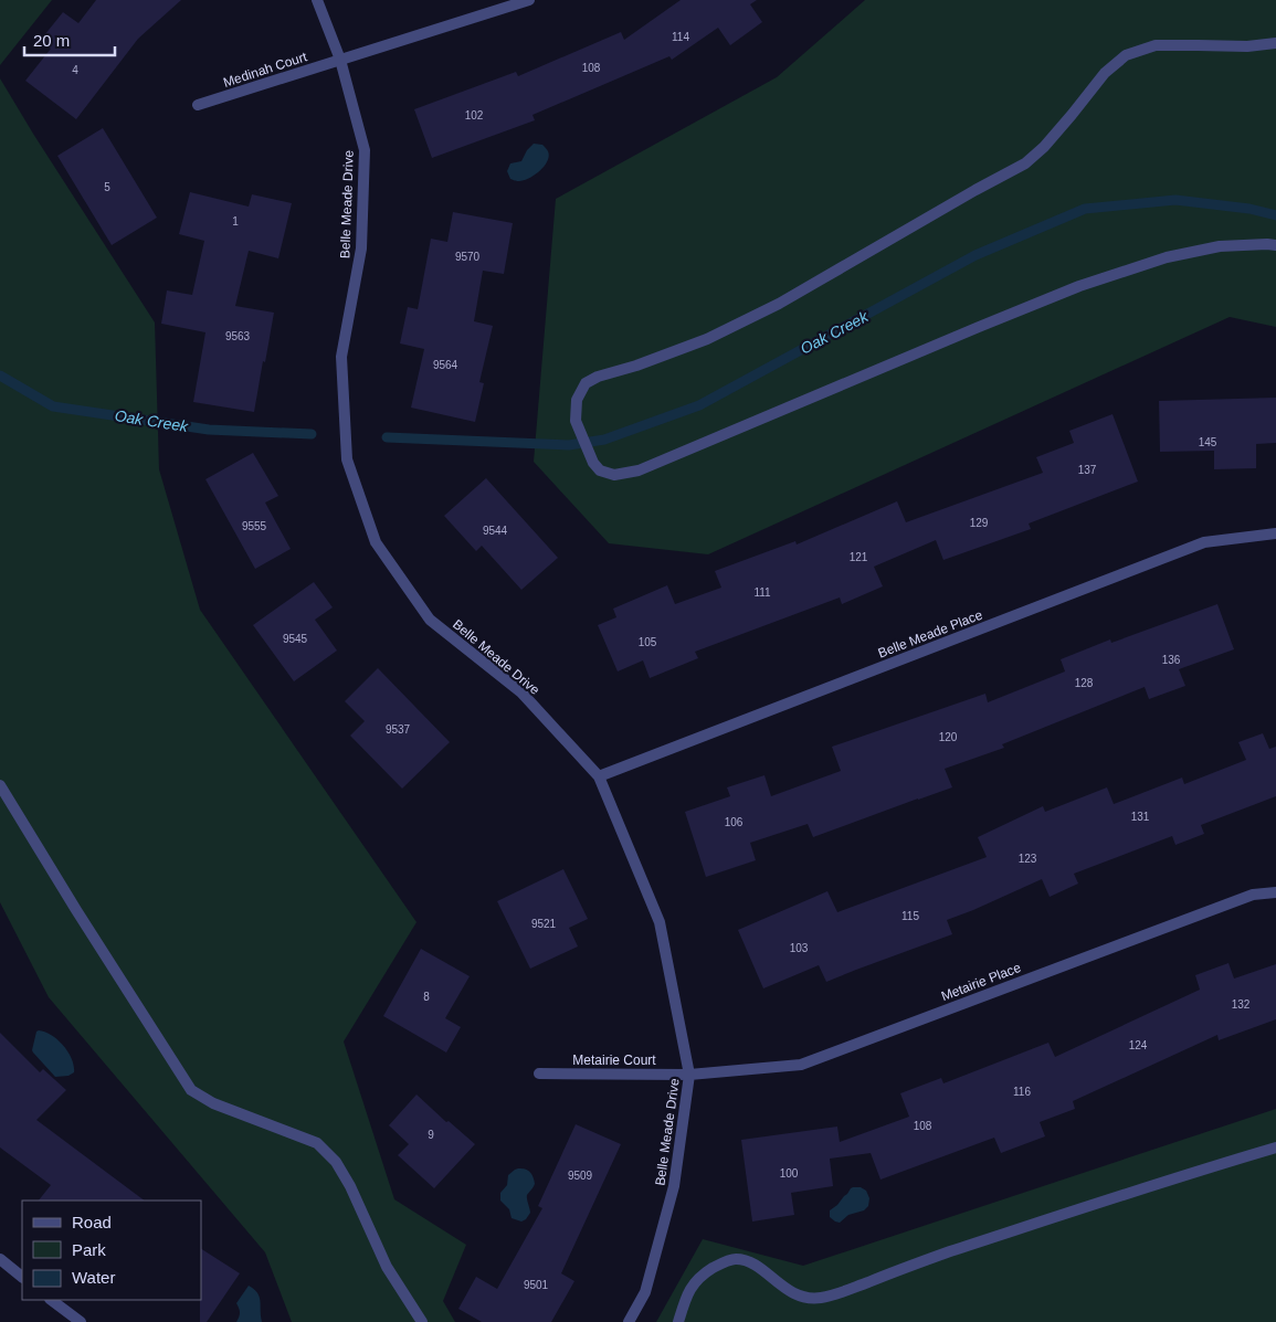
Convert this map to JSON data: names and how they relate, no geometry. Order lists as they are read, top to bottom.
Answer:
{
  "streets": {
    "street": [
      "Medinah Court",
      "Belle Meade Drive",
      "Belle Meade Place",
      "Metairie Place",
      "Metairie Court"
    ]
  },
  "crossings": [
    ["Medinah Court", "Belle Meade Drive"],
    ["Belle Meade Drive", "Belle Meade Place"],
    ["Belle Meade Drive", "Metairie Place"],
    ["Belle Meade Drive", "Metairie Court"],
    ["Metairie Place", "Metairie Court"]
  ],
  "water": ["Oak Creek"],
  "house_numbers": [
    "114",
    "108",
    "4",
    "102",
    "5",
    "1",
    "9570",
    "9563",
    "9564",
    "145",
    "137",
    "129",
    "9555",
    "9544",
    "121",
    "111",
    "9545",
    "105",
    "136",
    "128",
    "9537",
    "120",
    "131",
    "106",
    "123",
    "115",
    "9521",
    "103",
    "8",
    "132",
    "124",
    "116",
    "108",
    "9",
    "100",
    "9509",
    "9501"
  ],
  "legend": ["Road", "Park", "Water"],
  "scale_bar": "20 m"
}
